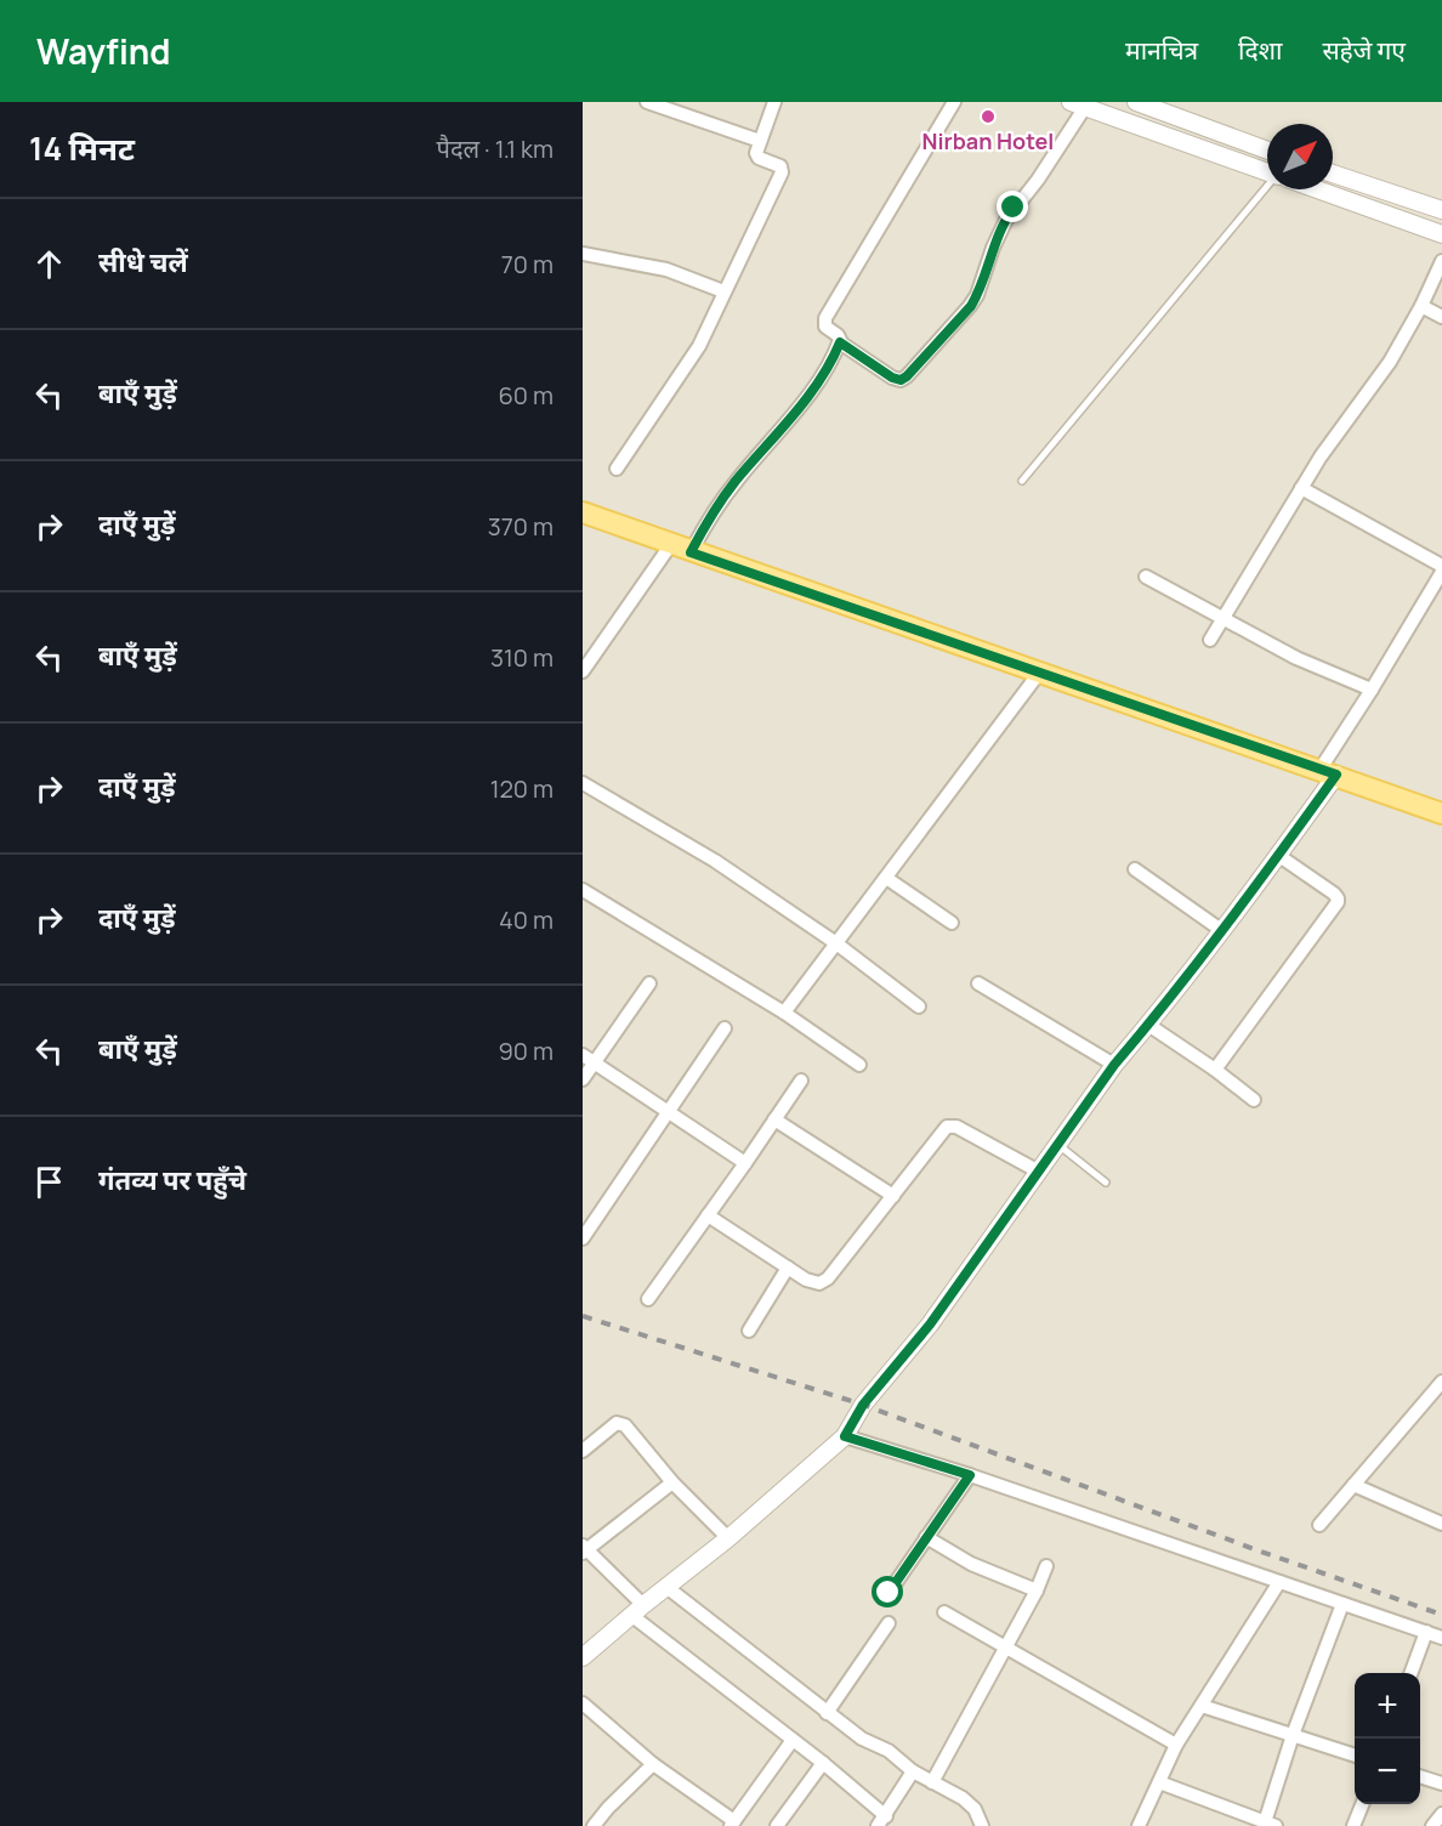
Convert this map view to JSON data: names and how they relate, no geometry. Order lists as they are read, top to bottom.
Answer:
{
  "places": ["Nirban Hotel"],
  "north": "top right",
  "page": {
    "header": "Wayfind",
    "nav": ["मानचित्र", "दिशा", "सहेजे गए"],
    "heading": ["14 मिनट", "पैदल · 1.1 km"],
    "list": [
      ["सीधे चलें", "70 m"],
      ["बाएँ मुड़ें", "60 m"],
      ["दाएँ मुड़ें", "370 m"],
      ["बाएँ मुड़ें", "310 m"],
      ["दाएँ मुड़ें", "120 m"],
      ["दाएँ मुड़ें", "40 m"],
      ["बाएँ मुड़ें", "90 m"],
      "गंतव्य पर पहुँचे"
    ],
    "map_buttons": ["+", "−"]
  }
}
